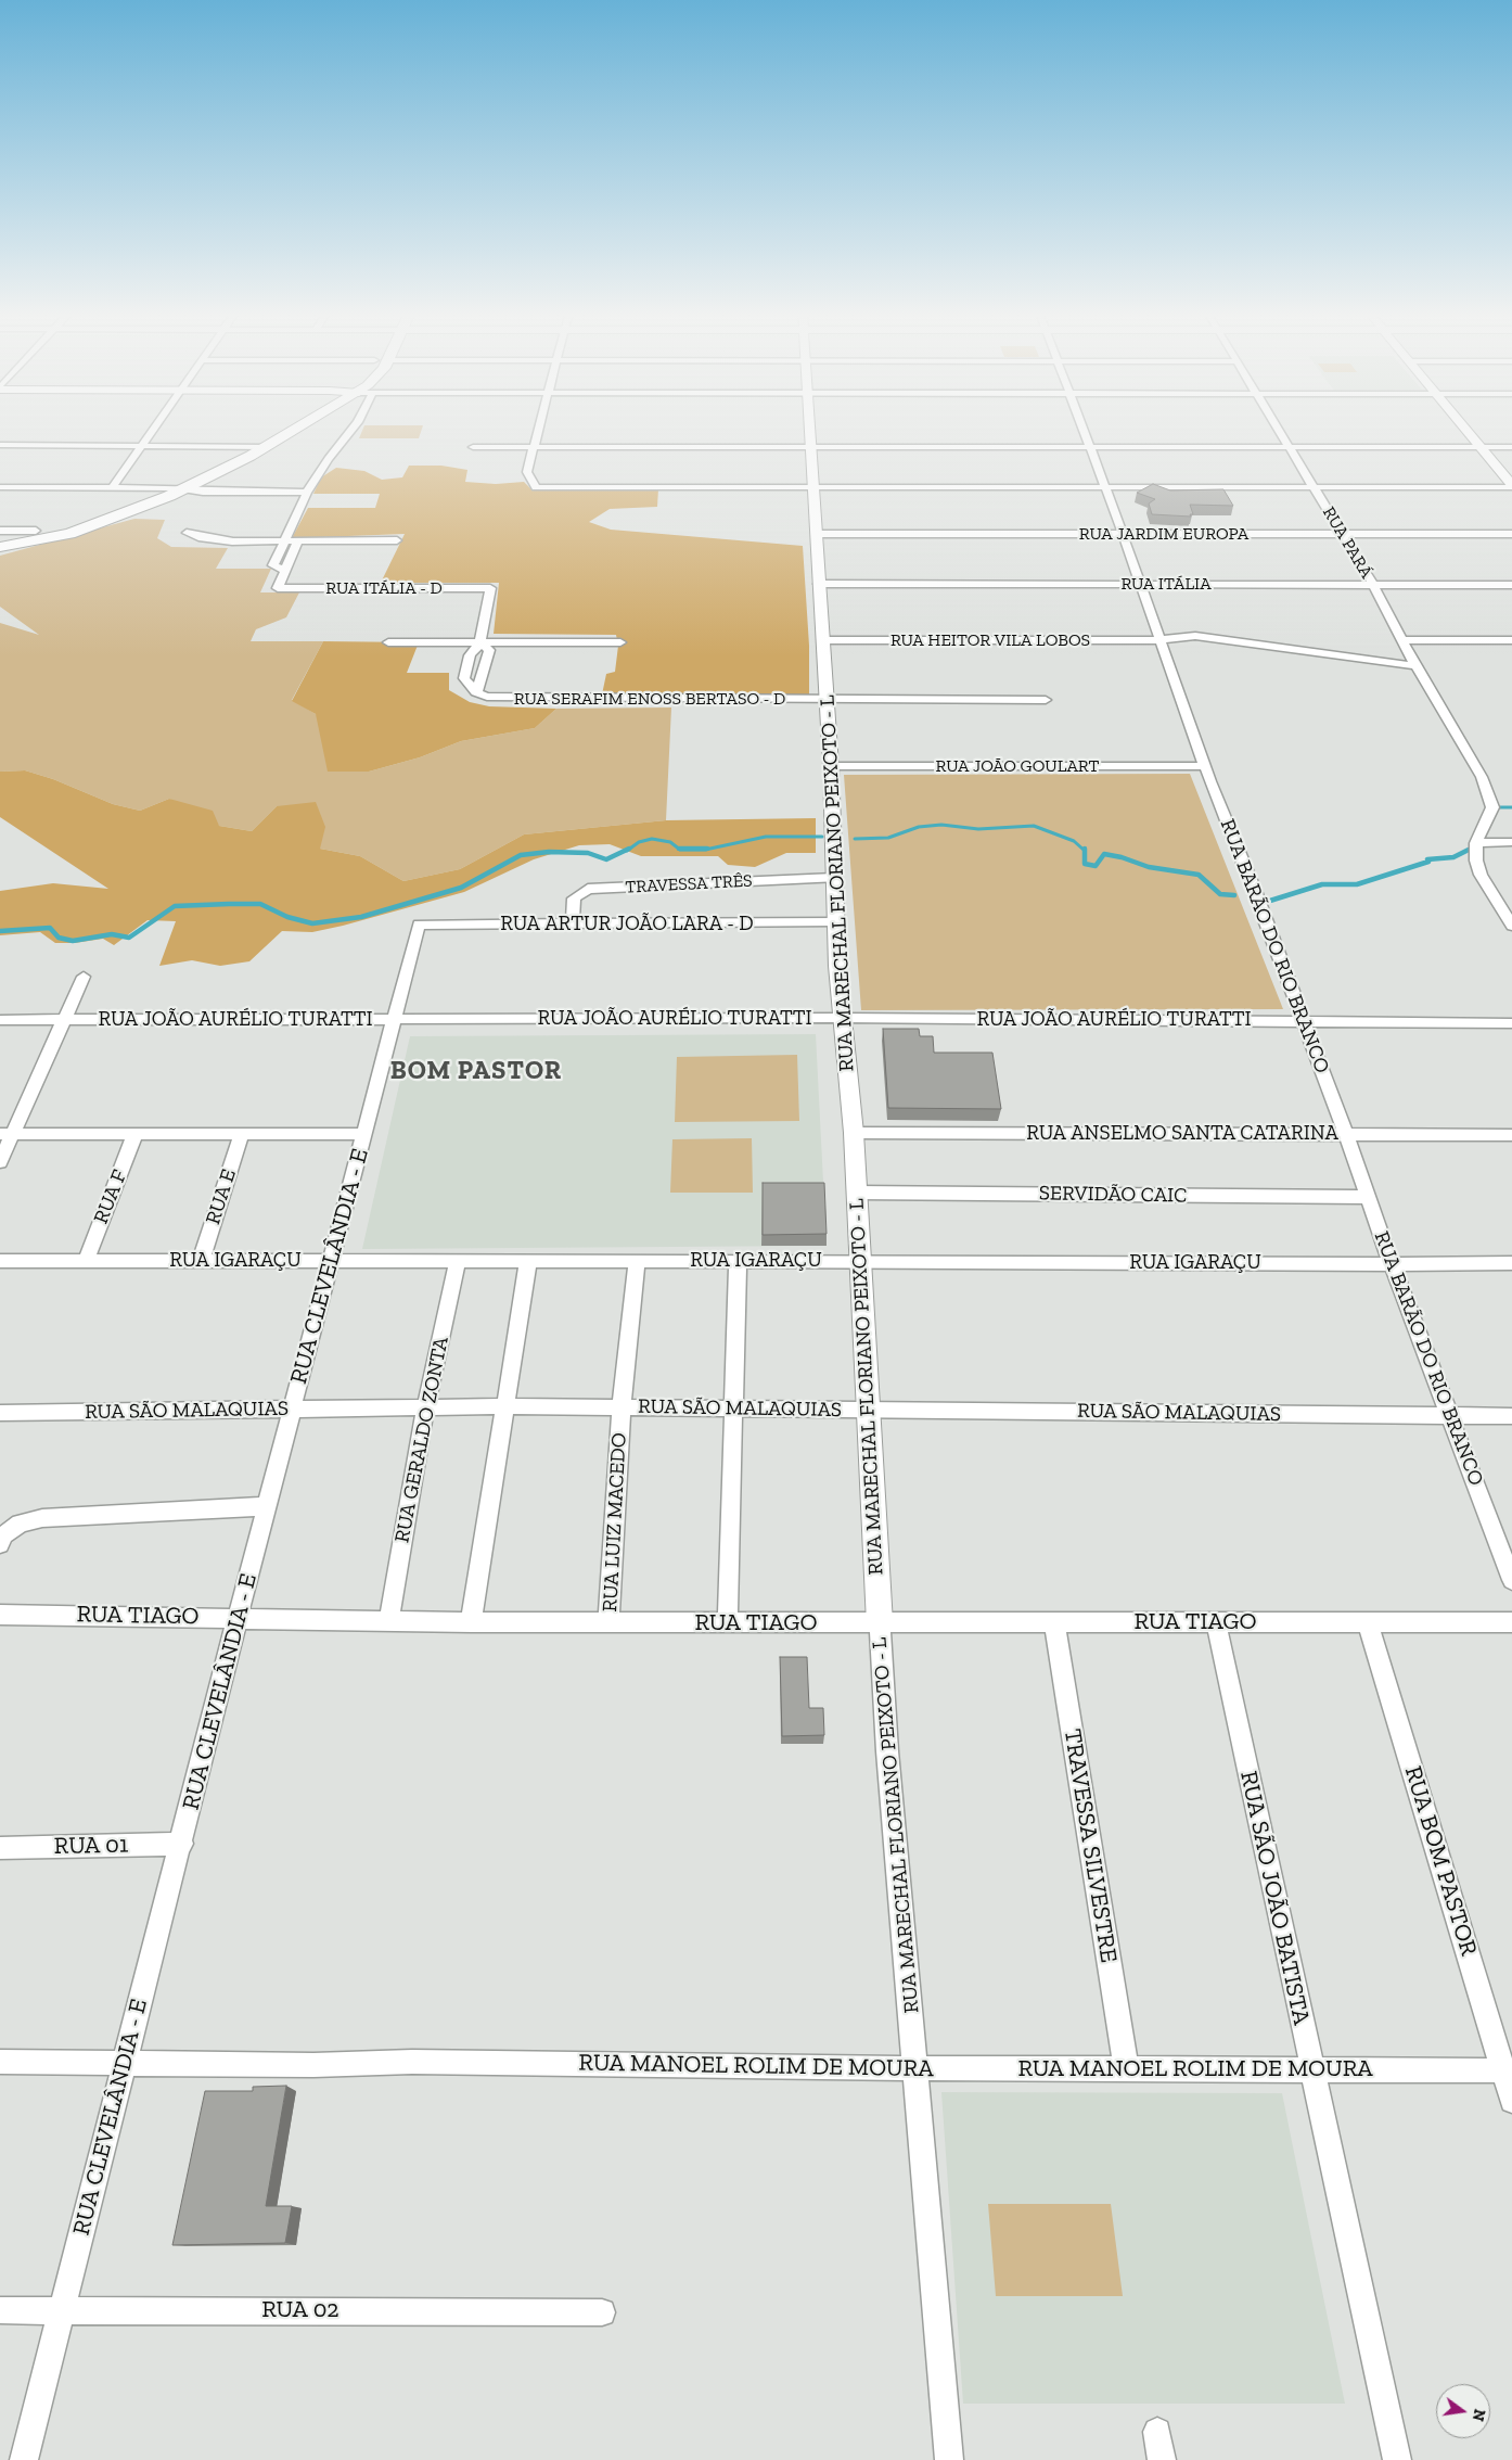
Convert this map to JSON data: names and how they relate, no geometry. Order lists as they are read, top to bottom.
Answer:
{
  "streets": {
    "street": [
      "RUA JARDIM EUROPA",
      "RUA PARÁ",
      "RUA ITÁLIA",
      "RUA ITÁLIA - D",
      "RUA HEITOR VILA LOBOS",
      "RUA SERAFIM ENOSS BERTASO - D",
      "RUA JOÃO GOULART",
      "RUA MARECHAL FLORIANO PEIXOTO - L",
      "TRAVESSA TRÊS",
      "RUA ARTUR JOÃO LARA - D",
      "RUA BARÃO DO RIO BRANCO",
      "RUA JOÃO AURÉLIO TURATTI",
      "RUA ANSELMO SANTA CATARINA",
      "SERVIDÃO CAIC",
      "RUA F",
      "RUA E",
      "RUA IGARAÇU",
      "RUA CLEVELÂNDIA - E",
      "RUA SÃO MALAQUIAS",
      "RUA GERALDO ZONTA",
      "RUA LUIZ MACEDO",
      "RUA TIAGO",
      "RUA 01",
      "TRAVESSA SILVESTRE",
      "RUA BOM PASTOR",
      "RUA SÃO JOÃO BATISTA",
      "RUA MANOEL ROLIM DE MOURA",
      "RUA 02"
    ]
  },
  "crossings": [
    ["RUA JARDIM EUROPA", "RUA PARÁ"],
    ["RUA JARDIM EUROPA", "RUA MARECHAL FLORIANO PEIXOTO - L"],
    ["RUA JARDIM EUROPA", "RUA BARÃO DO RIO BRANCO"],
    ["RUA PARÁ", "RUA ITÁLIA"],
    ["RUA PARÁ", "RUA HEITOR VILA LOBOS"],
    ["RUA ITÁLIA", "RUA MARECHAL FLORIANO PEIXOTO - L"],
    ["RUA ITÁLIA", "RUA BARÃO DO RIO BRANCO"],
    ["RUA HEITOR VILA LOBOS", "RUA MARECHAL FLORIANO PEIXOTO - L"],
    ["RUA HEITOR VILA LOBOS", "RUA BARÃO DO RIO BRANCO"],
    ["RUA SERAFIM ENOSS BERTASO - D", "RUA MARECHAL FLORIANO PEIXOTO - L"],
    ["RUA JOÃO GOULART", "RUA MARECHAL FLORIANO PEIXOTO - L"],
    ["RUA JOÃO GOULART", "RUA BARÃO DO RIO BRANCO"],
    ["RUA MARECHAL FLORIANO PEIXOTO - L", "TRAVESSA TRÊS"],
    ["RUA MARECHAL FLORIANO PEIXOTO - L", "RUA ARTUR JOÃO LARA - D"],
    ["RUA MARECHAL FLORIANO PEIXOTO - L", "RUA JOÃO AURÉLIO TURATTI"],
    ["RUA MARECHAL FLORIANO PEIXOTO - L", "RUA ANSELMO SANTA CATARINA"],
    ["RUA MARECHAL FLORIANO PEIXOTO - L", "SERVIDÃO CAIC"],
    ["RUA MARECHAL FLORIANO PEIXOTO - L", "RUA IGARAÇU"],
    ["RUA MARECHAL FLORIANO PEIXOTO - L", "RUA SÃO MALAQUIAS"],
    ["RUA MARECHAL FLORIANO PEIXOTO - L", "RUA TIAGO"],
    ["RUA MARECHAL FLORIANO PEIXOTO - L", "RUA MANOEL ROLIM DE MOURA"],
    ["TRAVESSA TRÊS", "RUA ARTUR JOÃO LARA - D"],
    ["RUA ARTUR JOÃO LARA - D", "RUA CLEVELÂNDIA - E"],
    ["RUA BARÃO DO RIO BRANCO", "RUA JOÃO AURÉLIO TURATTI"],
    ["RUA BARÃO DO RIO BRANCO", "RUA ANSELMO SANTA CATARINA"],
    ["RUA BARÃO DO RIO BRANCO", "SERVIDÃO CAIC"],
    ["RUA BARÃO DO RIO BRANCO", "RUA IGARAÇU"],
    ["RUA BARÃO DO RIO BRANCO", "RUA SÃO MALAQUIAS"],
    ["RUA JOÃO AURÉLIO TURATTI", "RUA CLEVELÂNDIA - E"],
    ["RUA F", "RUA IGARAÇU"],
    ["RUA E", "RUA IGARAÇU"],
    ["RUA IGARAÇU", "RUA CLEVELÂNDIA - E"],
    ["RUA IGARAÇU", "RUA GERALDO ZONTA"],
    ["RUA IGARAÇU", "RUA LUIZ MACEDO"],
    ["RUA CLEVELÂNDIA - E", "RUA SÃO MALAQUIAS"],
    ["RUA CLEVELÂNDIA - E", "RUA TIAGO"],
    ["RUA CLEVELÂNDIA - E", "RUA 01"],
    ["RUA CLEVELÂNDIA - E", "RUA MANOEL ROLIM DE MOURA"],
    ["RUA CLEVELÂNDIA - E", "RUA 02"],
    ["RUA SÃO MALAQUIAS", "RUA GERALDO ZONTA"],
    ["RUA SÃO MALAQUIAS", "RUA LUIZ MACEDO"],
    ["RUA GERALDO ZONTA", "RUA TIAGO"],
    ["RUA LUIZ MACEDO", "RUA TIAGO"],
    ["RUA TIAGO", "TRAVESSA SILVESTRE"],
    ["RUA TIAGO", "RUA BOM PASTOR"],
    ["RUA TIAGO", "RUA SÃO JOÃO BATISTA"],
    ["TRAVESSA SILVESTRE", "RUA MANOEL ROLIM DE MOURA"],
    ["RUA BOM PASTOR", "RUA MANOEL ROLIM DE MOURA"],
    ["RUA SÃO JOÃO BATISTA", "RUA MANOEL ROLIM DE MOURA"]
  ],
  "districts": ["BOM PASTOR"],
  "north": "right"
}
